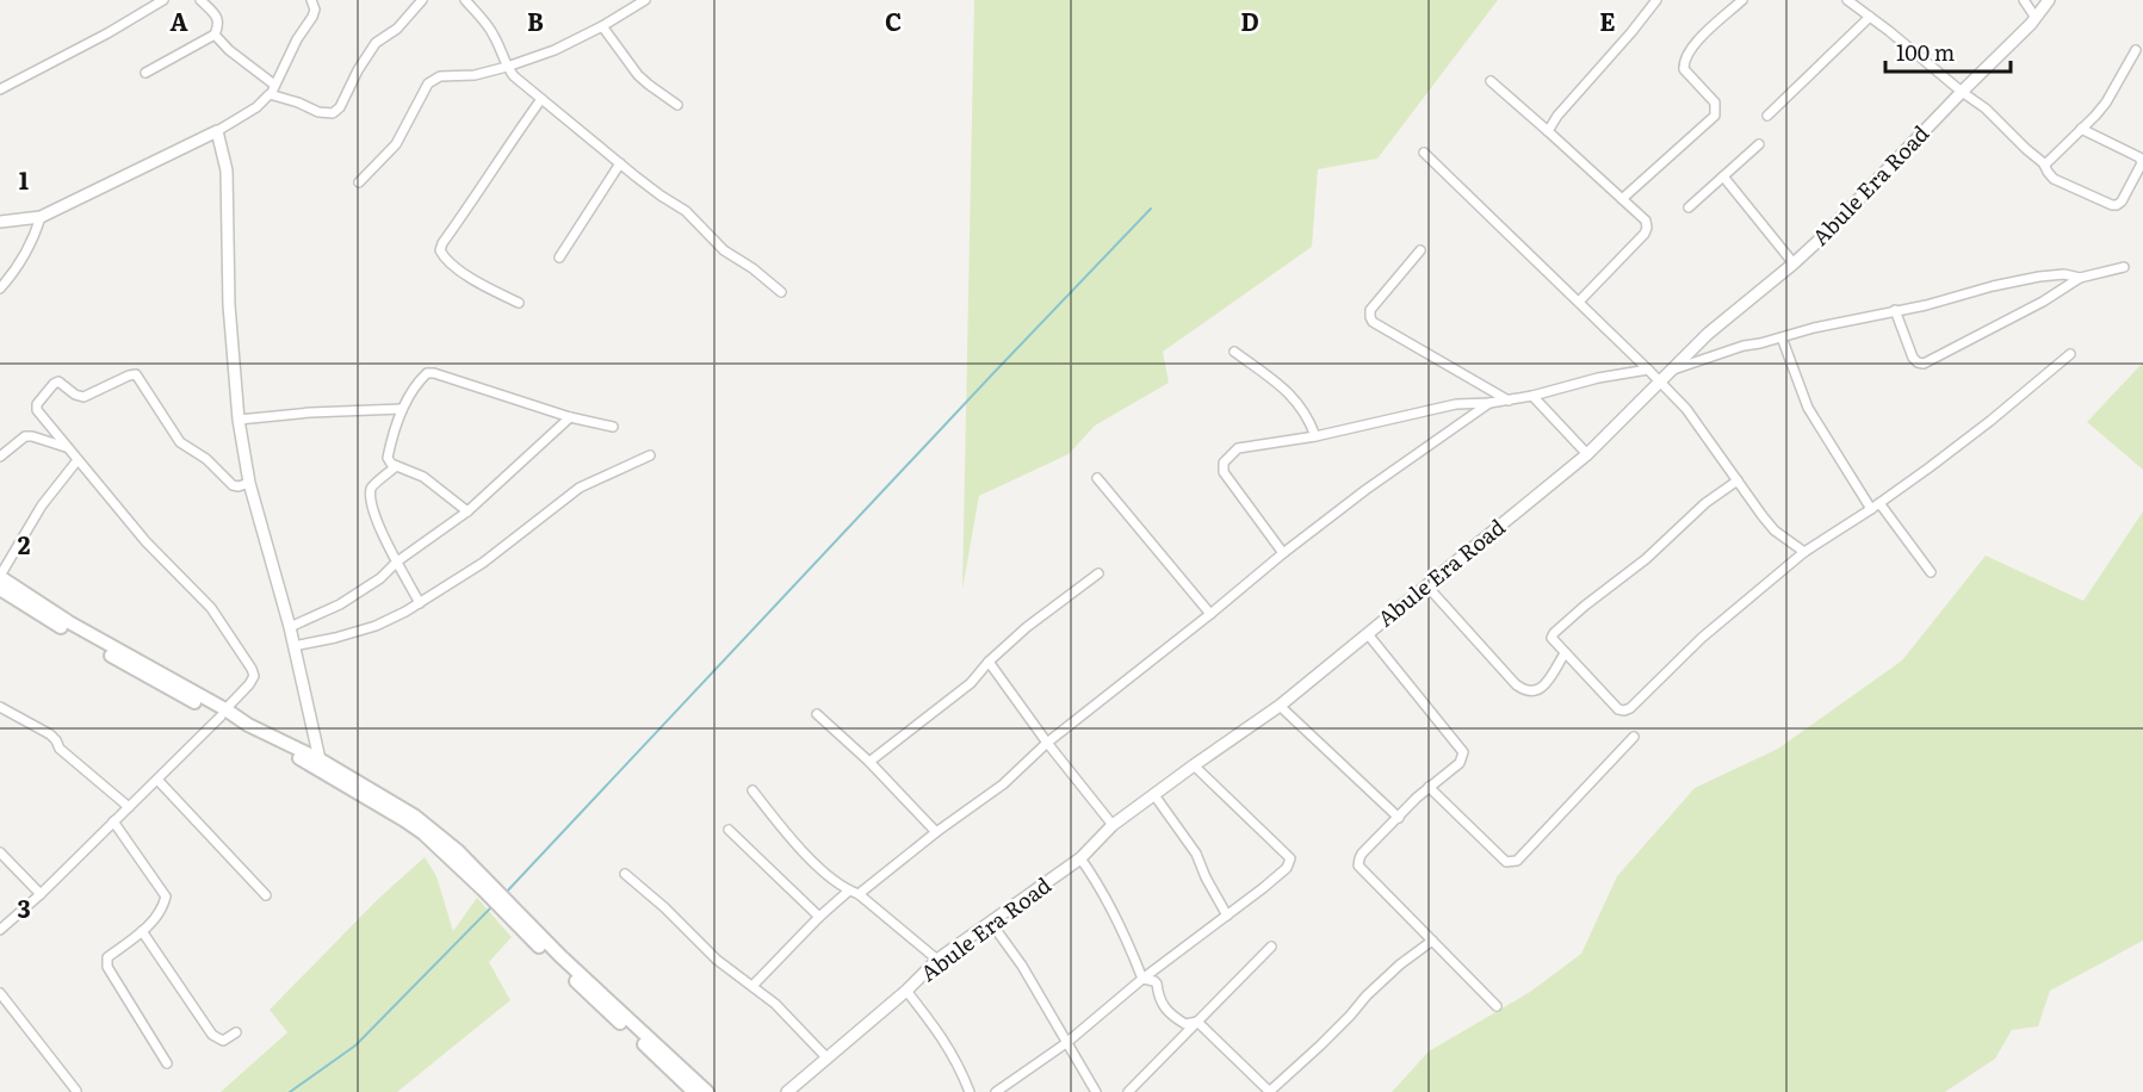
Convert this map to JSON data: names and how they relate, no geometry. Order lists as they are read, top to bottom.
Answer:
{
  "streets": {
    "street": ["Abule Era Road"]
  },
  "scale_bar": "100 m",
  "grid": {
    "columns": [
      "A",
      "B",
      "C",
      "D",
      "E"
    ],
    "rows": ["1", "2", "3"]
  }
}
